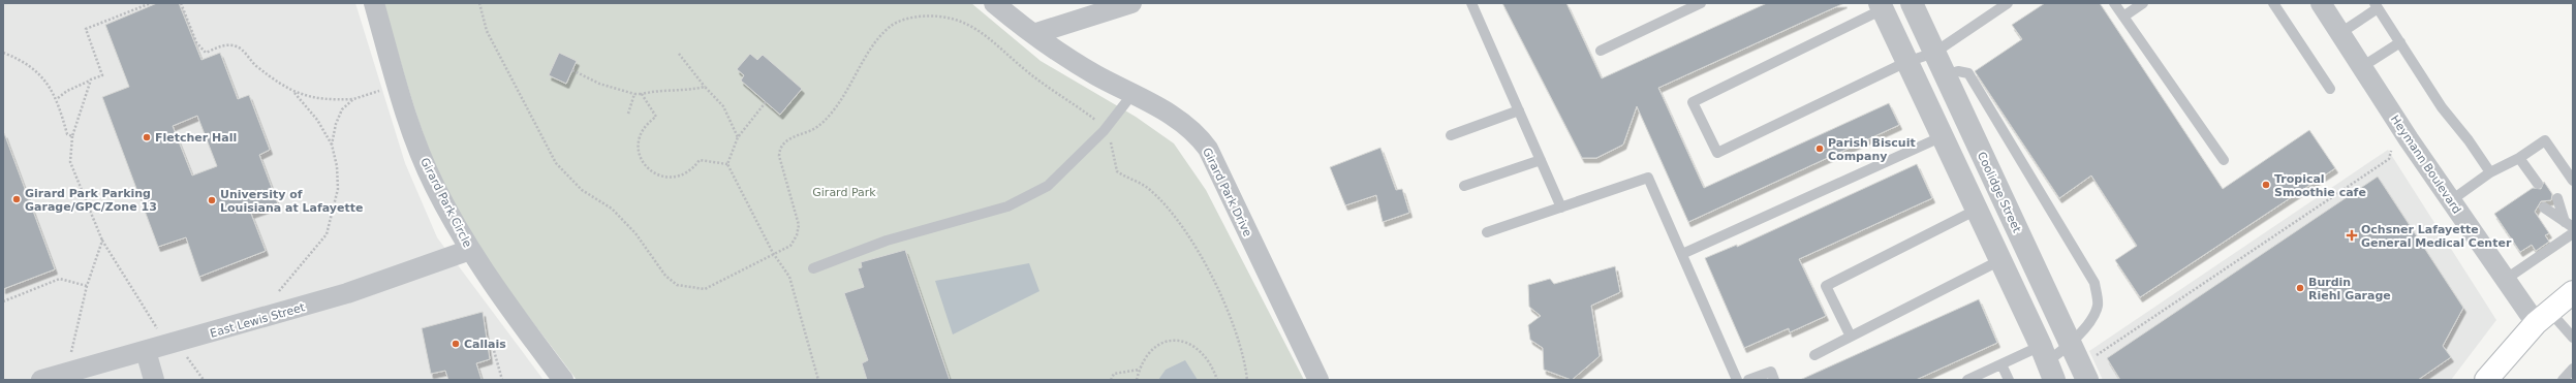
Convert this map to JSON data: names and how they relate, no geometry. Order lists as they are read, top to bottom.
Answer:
{
  "streets": {
    "street": [
      "Heymann Boulevard",
      "Girard Park Drive",
      "Coolidge Street",
      "Girard Park Circle",
      "East Lewis Street"
    ]
  },
  "crossings": [
    ["Girard Park Circle", "East Lewis Street"]
  ],
  "parks": ["Girard Park"],
  "places": {
    "other": [
      "Fletcher Hall",
      "Parish Biscuit Company",
      "Tropical Smoothie cafe",
      "Girard Park Parking Garage/GPC/Zone 13",
      "University of Louisiana at Lafayette",
      "Burdin Riehl Garage",
      "Callais"
    ],
    "health": ["Ochsner Lafayette General Medical Center"]
  }
}
